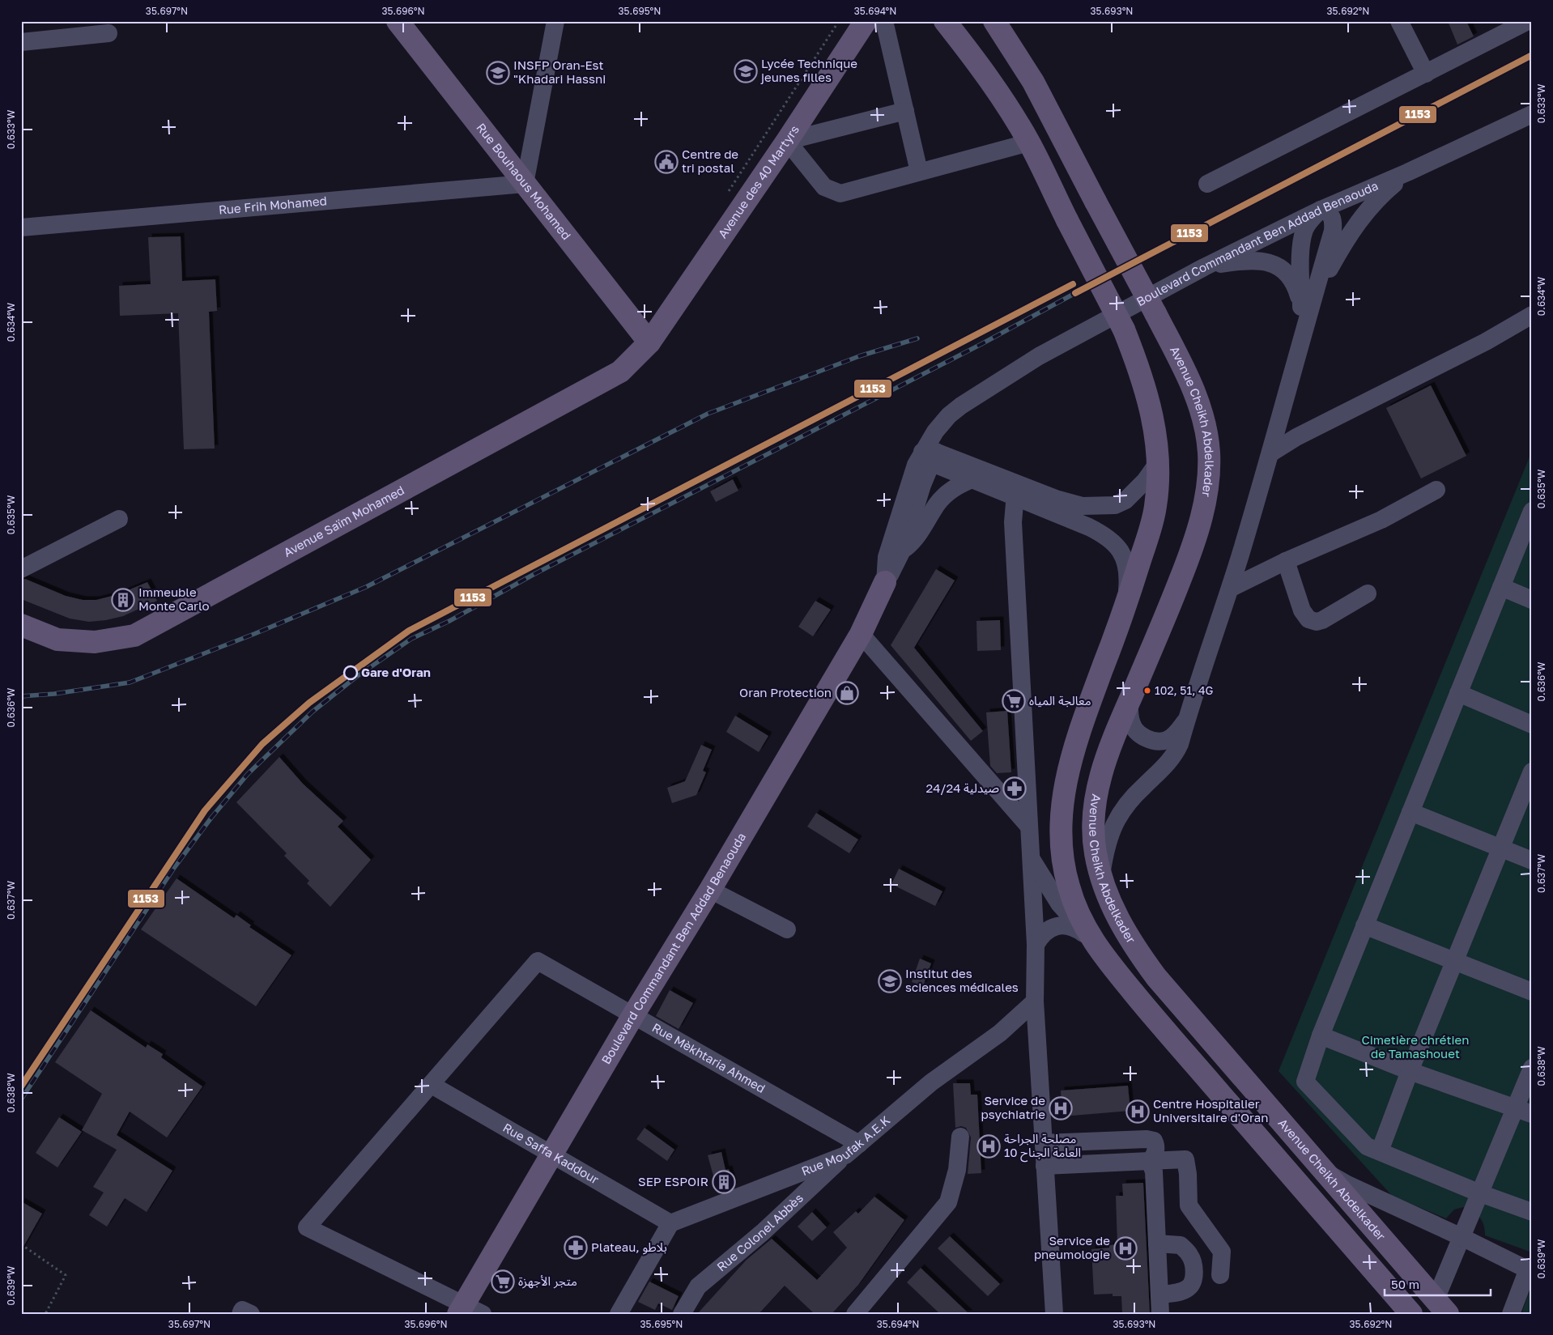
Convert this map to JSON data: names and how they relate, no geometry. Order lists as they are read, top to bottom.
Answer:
{
  "streets": {
    "main road": [
      "Rue Bouhaous Mohamed",
      "Avenue des 40 Martyrs",
      "Boulevard Commandant Ben Addad Benaouda",
      "Avenue Cheikh Abdelkader",
      "Avenue Saïm Mohamed"
    ],
    "street": [
      "Rue Frih Mohamed",
      "Rue Mèkhtaria Ahmed",
      "Rue Moufak A.E.K",
      "Rue Saffa Kaddour",
      "Rue Colonel Abbès"
    ]
  },
  "crossings": [
    ["Rue Bouhaous Mohamed", "Avenue des 40 Martyrs"],
    ["Rue Bouhaous Mohamed", "Rue Frih Mohamed"],
    ["Rue Bouhaous Mohamed", "Avenue Saïm Mohamed"],
    ["Avenue des 40 Martyrs", "Avenue Saïm Mohamed"],
    ["Boulevard Commandant Ben Addad Benaouda", "Rue Mèkhtaria Ahmed"],
    ["Boulevard Commandant Ben Addad Benaouda", "Rue Saffa Kaddour"],
    ["Rue Mèkhtaria Ahmed", "Rue Moufak A.E.K"],
    ["Rue Mèkhtaria Ahmed", "Rue Saffa Kaddour"],
    ["Rue Mèkhtaria Ahmed", "Rue Colonel Abbès"],
    ["Rue Moufak A.E.K", "Rue Saffa Kaddour"],
    ["Rue Moufak A.E.K", "Rue Colonel Abbès"]
  ],
  "parks": ["Cimetière chrétien de Tamashouet"],
  "places": {
    "school or university": ["Lycée Technique jeunes filles", "INSFP Oran-Est \"Khadari Hassni", "Institut des sciences médicales"],
    "public building": ["Centre de tri postal"],
    "building": ["Immeuble Monte Carlo", "SEP ESPOIR"],
    "other": ["Gare d'Oran", "102, 51, 4G"],
    "shop": ["Oran Protection"],
    "supermarket": ["معالجة المياه", "متجر الأجهزة"],
    "pharmacy": ["صيدلية 24/24", "Plateau, بلاطو"],
    "hospital": [
      "Service de psychiatrie",
      "Centre Hospitalier Universitaire d'Oran",
      "مصلحة الجراحة العامة الجناح 10",
      "Service de pneumologie"
    ]
  },
  "lines": ["transit line 1153"],
  "scale_bar": "50 m",
  "coordinates": [
    "35.697°N",
    "35.696°N",
    "35.695°N",
    "35.694°N",
    "35.693°N",
    "35.692°N",
    "0.633°W",
    "0.634°W",
    "0.635°W",
    "0.636°W",
    "0.637°W",
    "0.638°W",
    "0.639°W"
  ]
}
